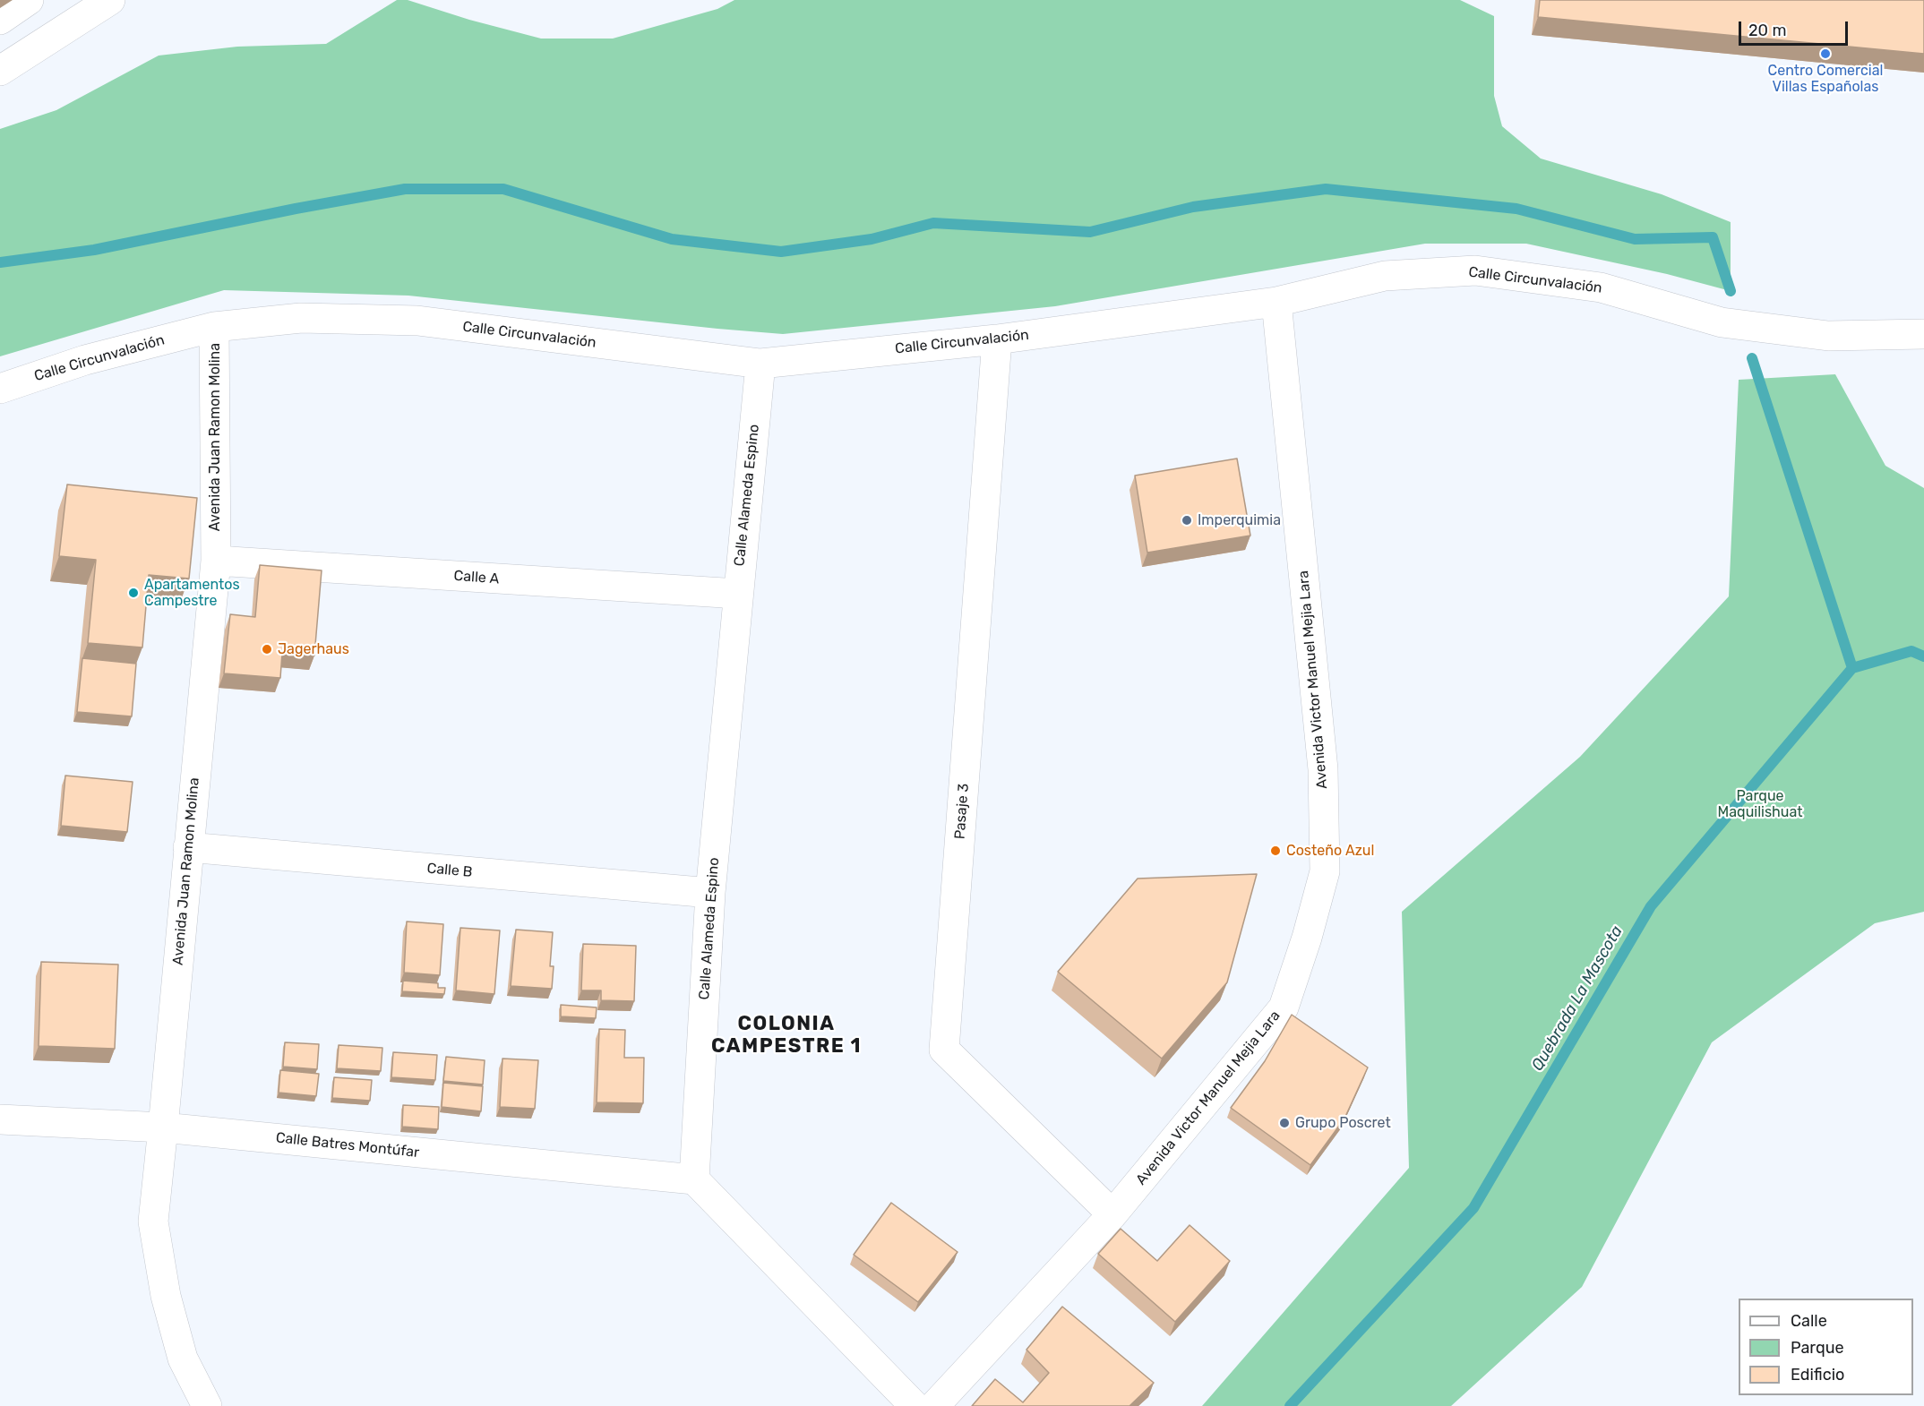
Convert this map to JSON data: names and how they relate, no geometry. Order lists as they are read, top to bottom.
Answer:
{
  "streets": {
    "street": [
      "Calle Circunvalación",
      "Avenida Juan Ramon Molina",
      "Calle Alameda Espino",
      "Calle A",
      "Avenida Victor Manuel Mejia Lara",
      "Pasaje 3",
      "Calle B",
      "Calle Batres Montúfar"
    ]
  },
  "crossings": [
    ["Calle Circunvalación", "Avenida Juan Ramon Molina"],
    ["Calle Circunvalación", "Calle Alameda Espino"],
    ["Calle Circunvalación", "Avenida Victor Manuel Mejia Lara"],
    ["Calle Circunvalación", "Pasaje 3"],
    ["Avenida Juan Ramon Molina", "Calle A"],
    ["Avenida Juan Ramon Molina", "Calle B"],
    ["Avenida Juan Ramon Molina", "Calle Batres Montúfar"],
    ["Calle Alameda Espino", "Calle A"],
    ["Calle Alameda Espino", "Calle B"],
    ["Calle Alameda Espino", "Calle Batres Montúfar"],
    ["Avenida Victor Manuel Mejia Lara", "Pasaje 3"]
  ],
  "districts": ["COLONIA CAMPESTRE 1"],
  "water": ["Quebrada La Mascota"],
  "parks": ["Parque Maquilishuat"],
  "places": [
    "Centro Comercial Villas Españolas",
    "Imperquimia",
    "Apartamentos Campestre",
    "Jagerhaus",
    "Costeño Azul",
    "Grupo Poscret"
  ],
  "legend": ["Calle", "Parque", "Edificio"],
  "scale_bar": "20 m"
}
